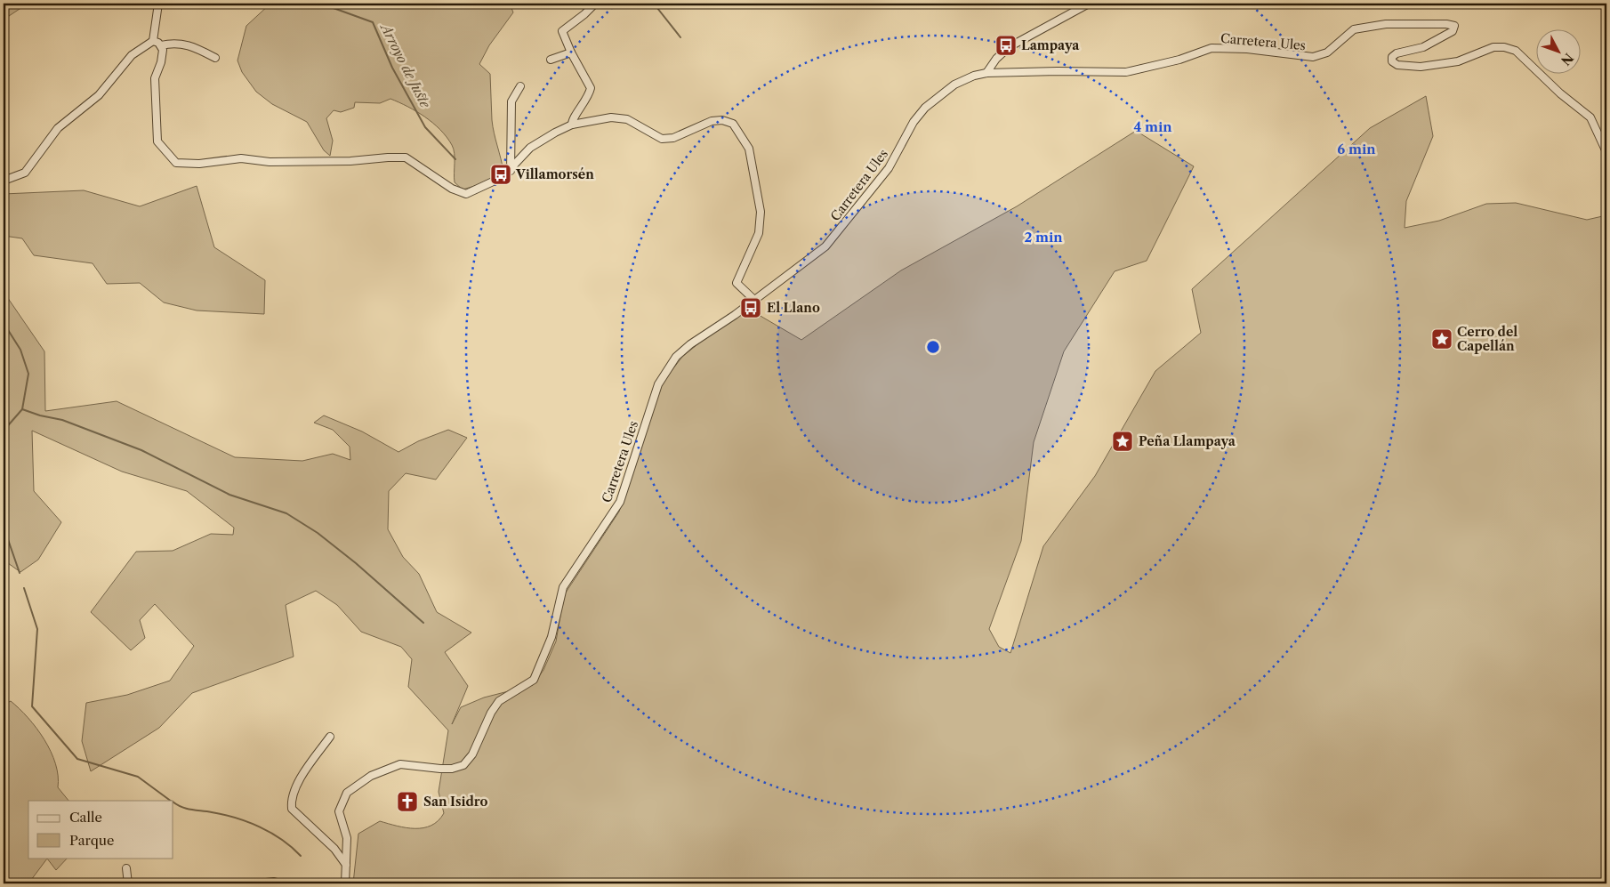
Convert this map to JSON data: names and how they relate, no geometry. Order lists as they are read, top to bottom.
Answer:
{
  "streets": {
    "street": ["Carretera Ules"]
  },
  "water": ["Arroyo de Juste"],
  "places": {
    "bus stop": ["Lampaya", "Villamorsén", "El Llano"],
    "place": ["Cerro del Capellán", "Peña Llampaya"],
    "church": ["San Isidro"]
  },
  "legend": ["Calle", "Parque"],
  "north": "bottom right",
  "rings": ["4 min", "6 min", "2 min"]
}
